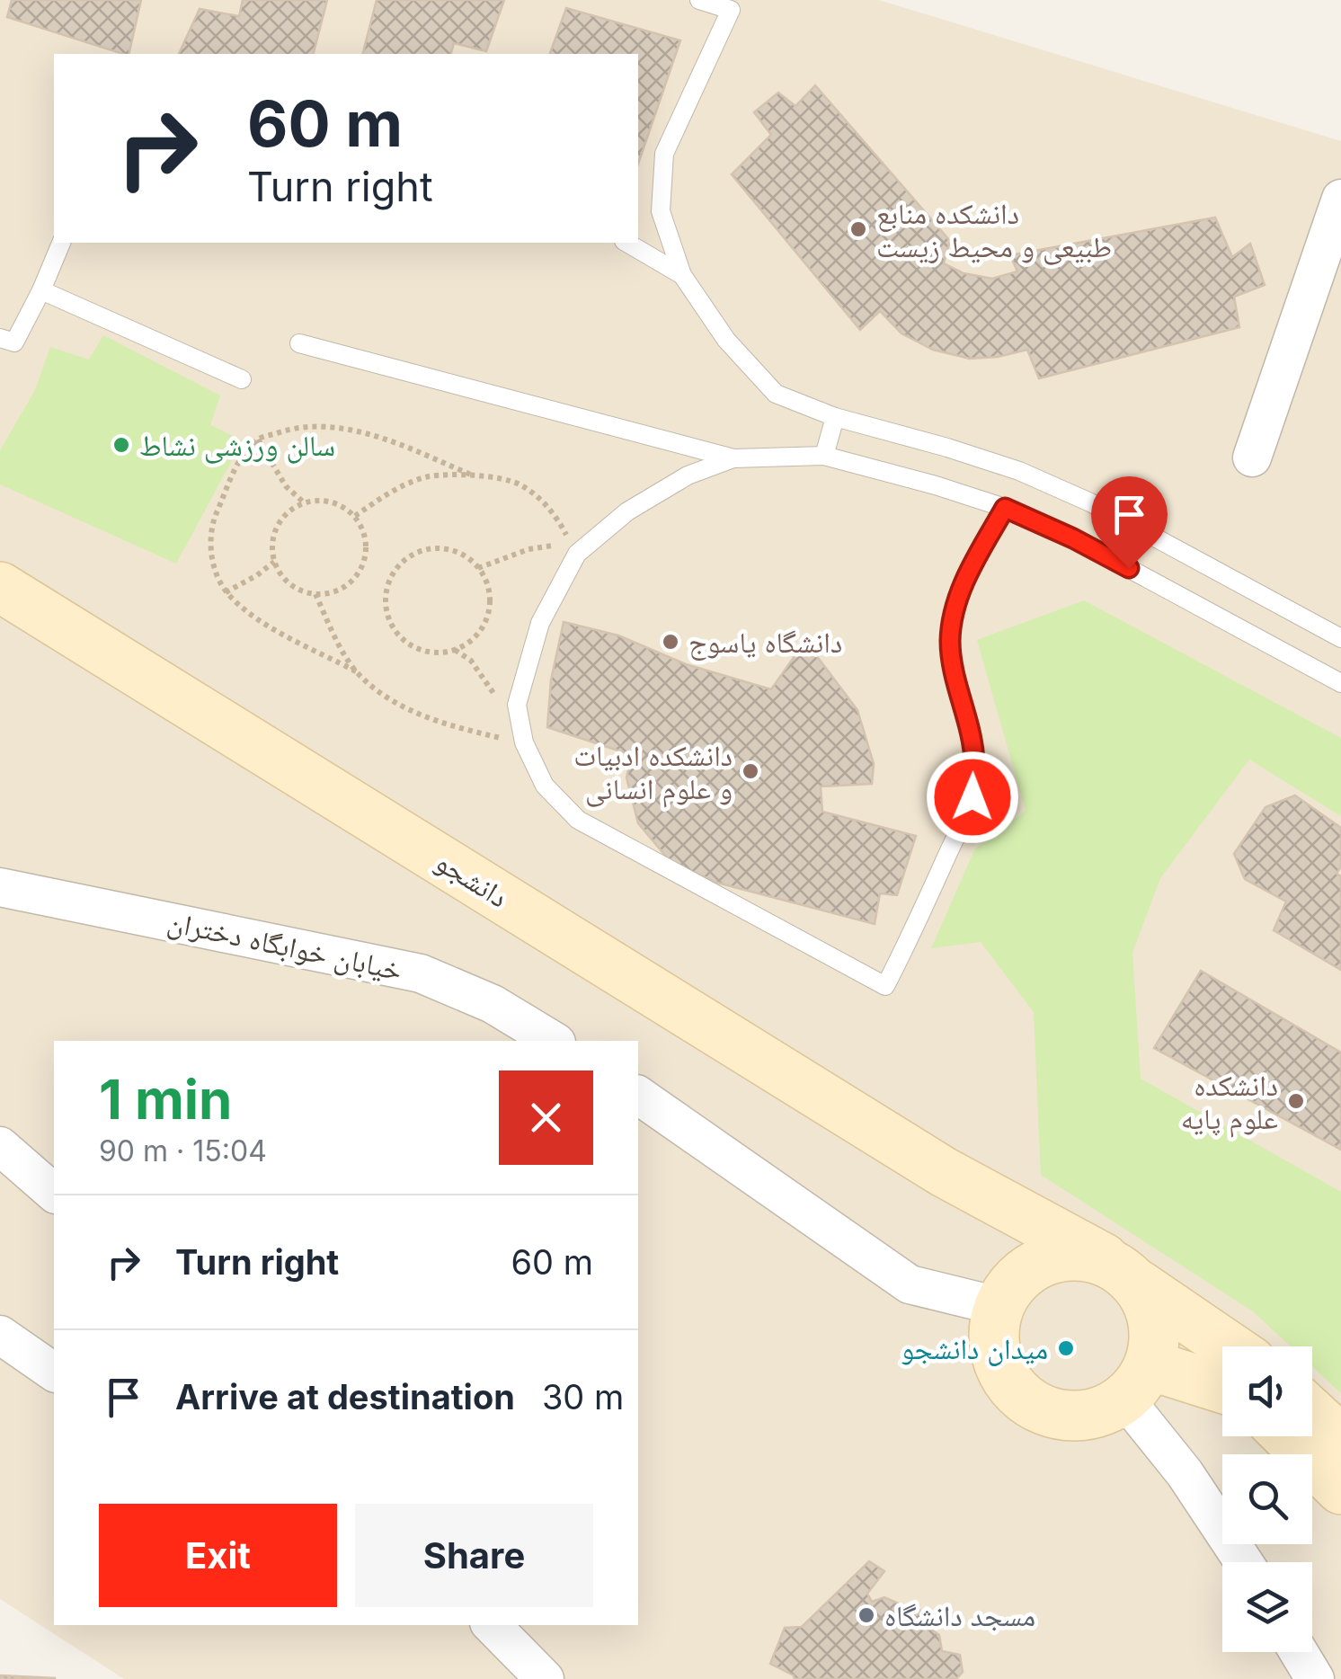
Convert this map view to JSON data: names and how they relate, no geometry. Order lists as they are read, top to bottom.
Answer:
{
  "streets": {
    "street": ["دانشجو", "خیابان خوابگاه دختران"]
  },
  "places": [
    "دانشکده منابع طبیعی و محیط زیست",
    "سالن ورزشی نشاط",
    "دانشگاه یاسوج",
    "دانشکده ادبیات و علوم انسانی",
    "دانشکده علوم پایه",
    "میدان دانشجو",
    "مسجد دانشگاه"
  ],
  "page": {
    "turn": ["60 m", "Turn right"],
    "heading": ["1 min", "90 m · 15:04"],
    "list": [
      {
        "name": "Turn right",
        "value": "60 m"
      },
      {
        "name": "Arrive at destination",
        "value": "30 m"
      }
    ],
    "buttons": ["Exit", "Share"]
  }
}
